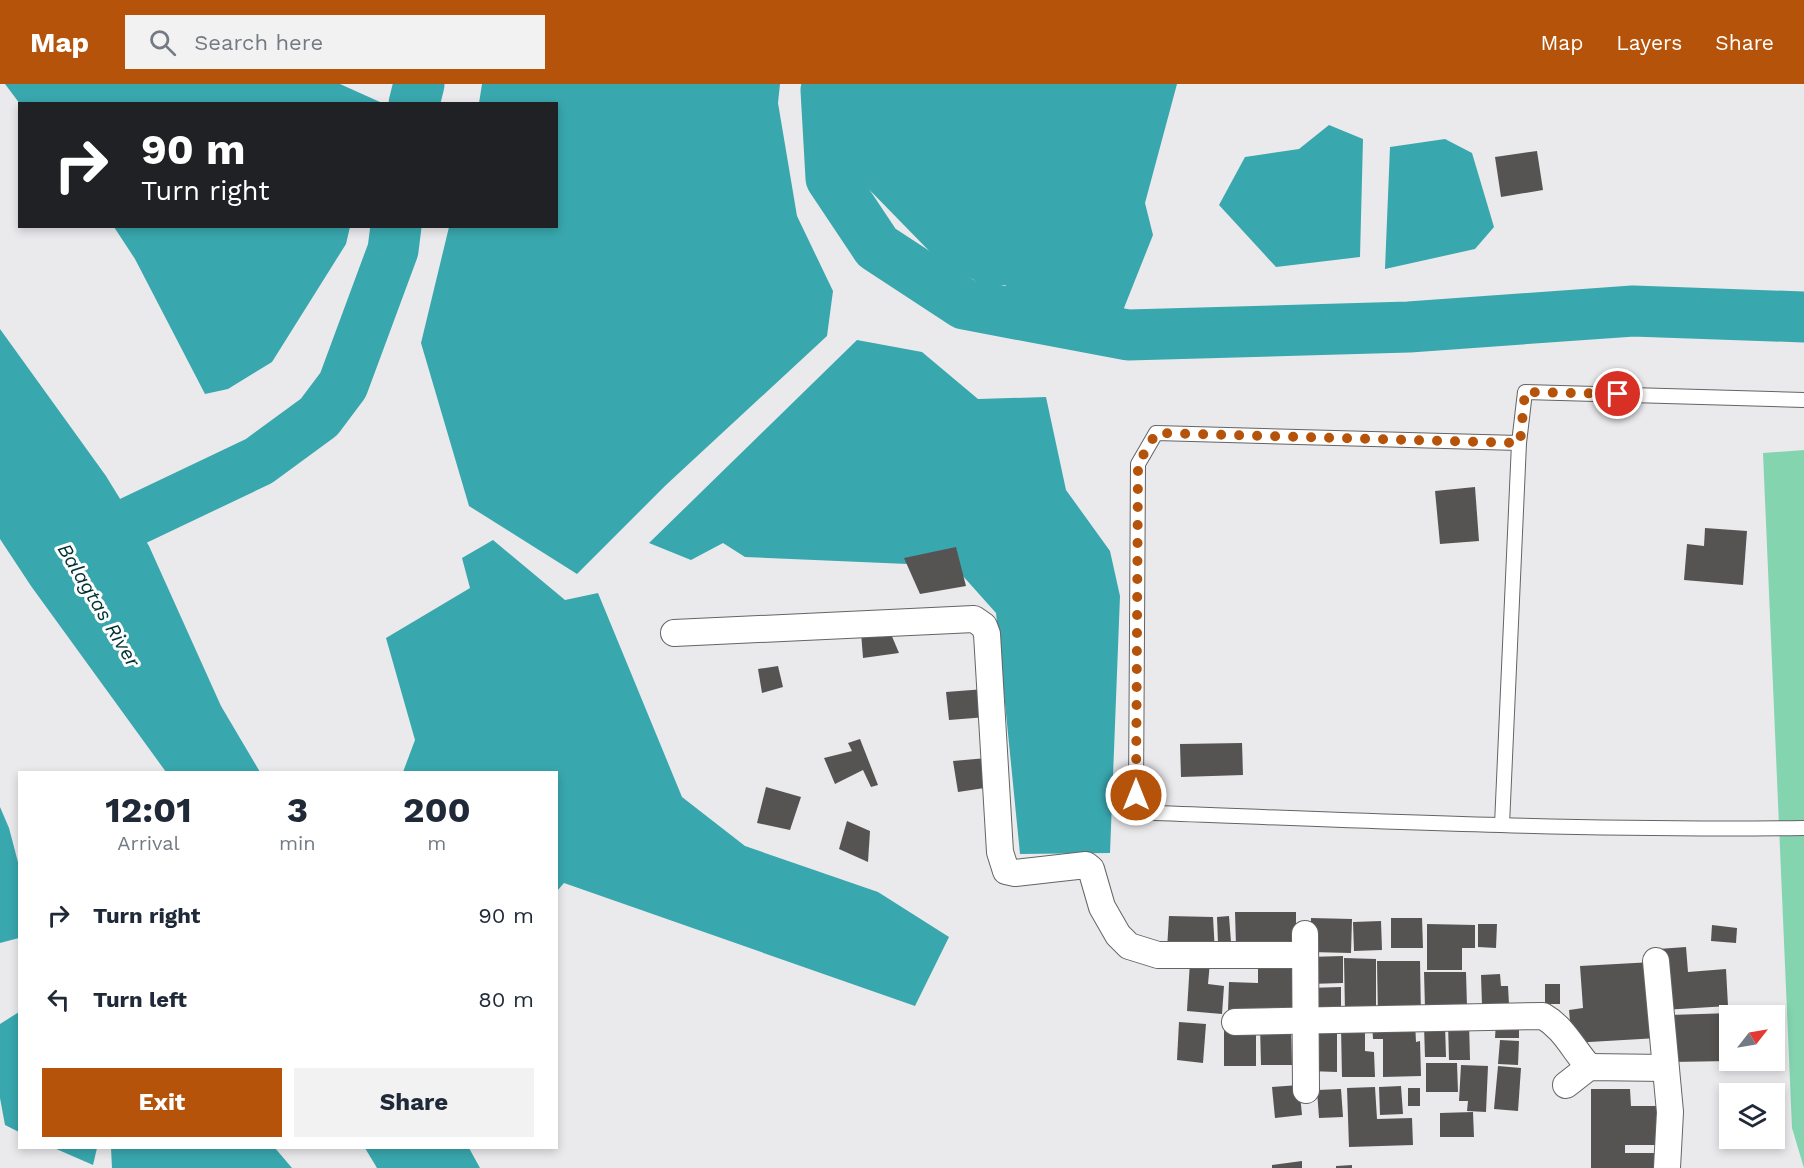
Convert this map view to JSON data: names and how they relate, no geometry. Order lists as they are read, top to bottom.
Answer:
{
  "water": ["Balagtas River"],
  "north": "top right",
  "page": {
    "header": "Map",
    "search": "Search here",
    "nav": ["Map", "Layers", "Share"],
    "turn": ["90 m", "Turn right"],
    "eta": [
      "12:01",
      "Arrival",
      "3",
      "min",
      "200",
      "m"
    ],
    "list": [
      {
        "name": "Turn right",
        "value": "90 m"
      },
      {
        "name": "Turn left",
        "value": "80 m"
      }
    ],
    "buttons": ["Exit", "Share"]
  }
}
